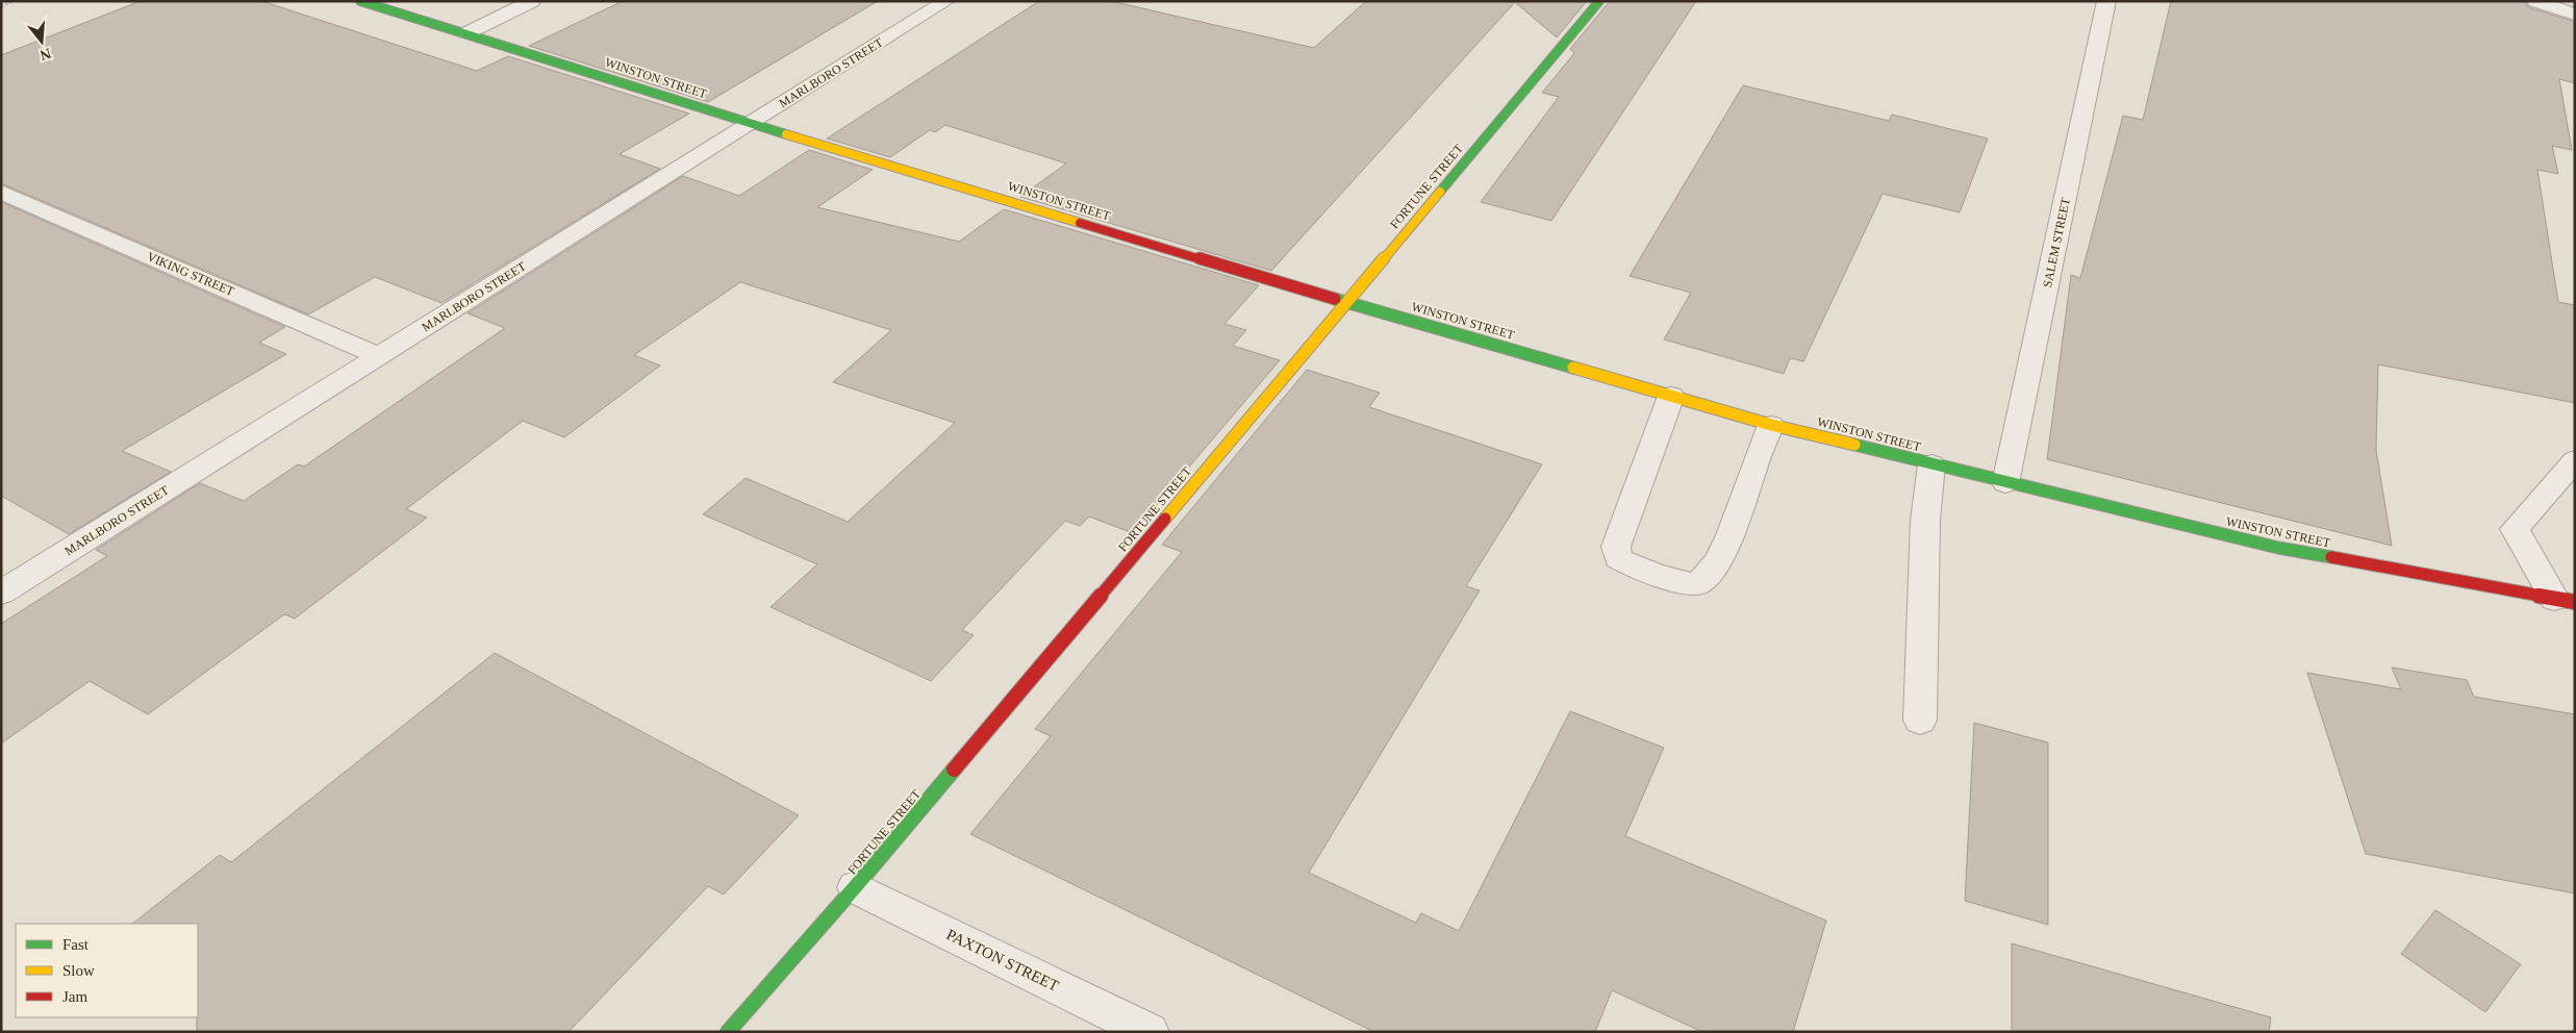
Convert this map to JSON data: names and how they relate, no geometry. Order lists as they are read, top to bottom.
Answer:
{
  "streets": {
    "street": [
      "MARLBORO STREET",
      "WINSTON STREET",
      "FORTUNE STREET",
      "SALEM STREET",
      "VIKING STREET",
      "PAXTON STREET"
    ]
  },
  "crossings": [
    ["MARLBORO STREET", "WINSTON STREET"],
    ["MARLBORO STREET", "VIKING STREET"],
    ["WINSTON STREET", "FORTUNE STREET"],
    ["WINSTON STREET", "SALEM STREET"],
    ["FORTUNE STREET", "PAXTON STREET"]
  ],
  "legend": ["Fast", "Slow", "Jam"],
  "north": "bottom"
}
